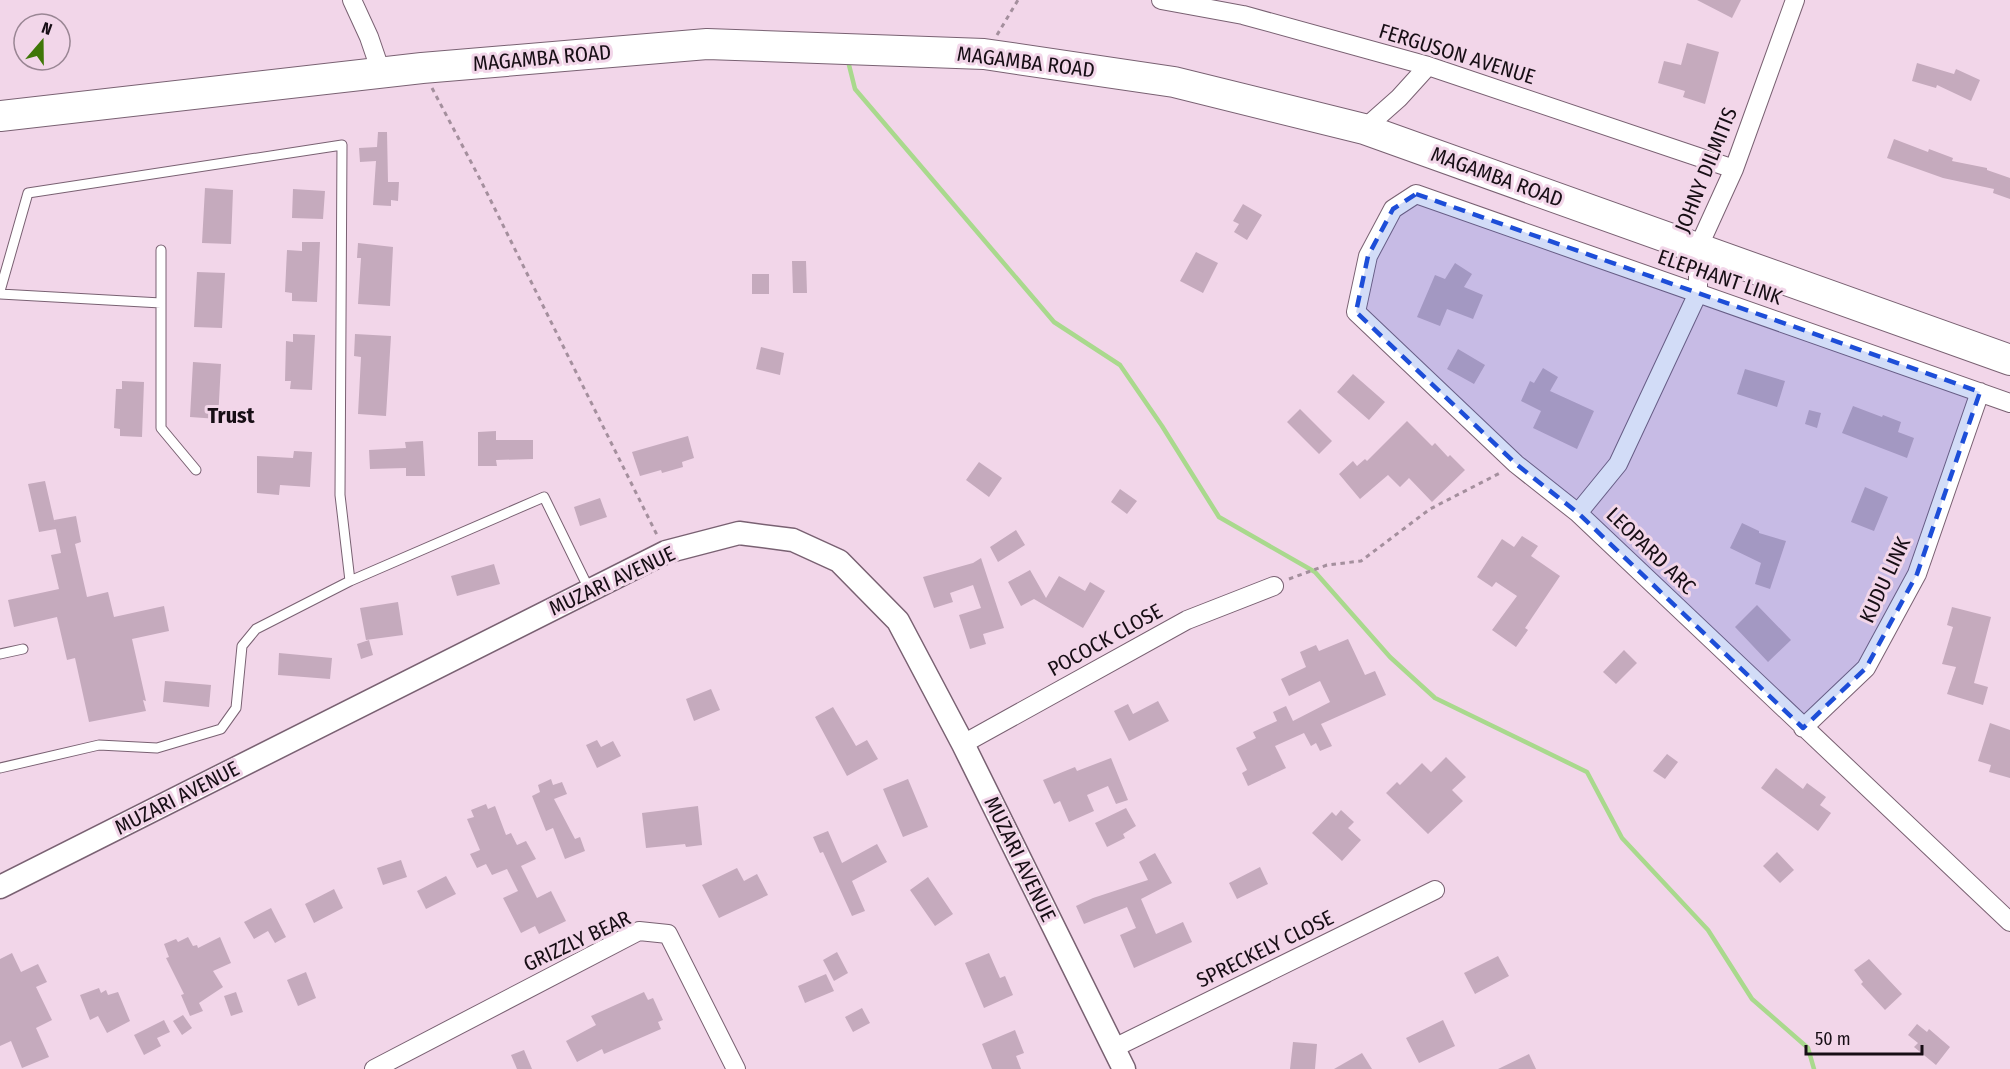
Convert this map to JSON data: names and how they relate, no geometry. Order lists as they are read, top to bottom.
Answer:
{
  "streets": {
    "highway": ["MAGAMBA ROAD"],
    "street": [
      "FERGUSON AVENUE",
      "JOHNY DILMITIS",
      "ELEPHANT LINK",
      "LEOPARD ARC",
      "KUDU LINK",
      "MUZARI AVENUE",
      "POCOCK CLOSE",
      "GRIZZLY BEAR",
      "SPRECKELY CLOSE"
    ]
  },
  "crossings": [
    ["FERGUSON AVENUE", "JOHNY DILMITIS"],
    ["MAGAMBA ROAD", "JOHNY DILMITIS"],
    ["JOHNY DILMITIS", "ELEPHANT LINK"],
    ["JOHNY DILMITIS", "LEOPARD ARC"],
    ["ELEPHANT LINK", "LEOPARD ARC"],
    ["ELEPHANT LINK", "KUDU LINK"],
    ["LEOPARD ARC", "KUDU LINK"],
    ["MUZARI AVENUE", "POCOCK CLOSE"],
    ["MUZARI AVENUE", "SPRECKELY CLOSE"]
  ],
  "districts": ["Trust"],
  "scale_bar": "50 m",
  "north": "top"
}
